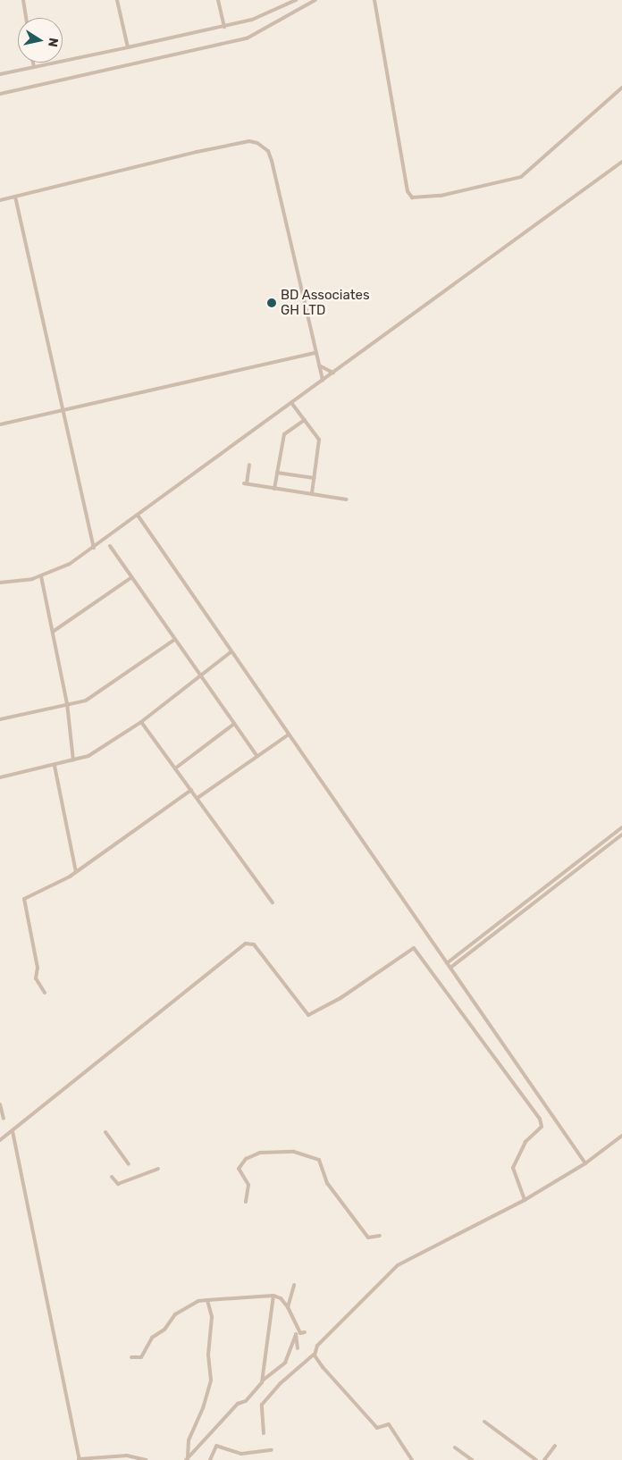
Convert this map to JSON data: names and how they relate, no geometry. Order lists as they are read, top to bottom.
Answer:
{
  "places": ["BD Associates GH LTD"],
  "north": "right"
}
